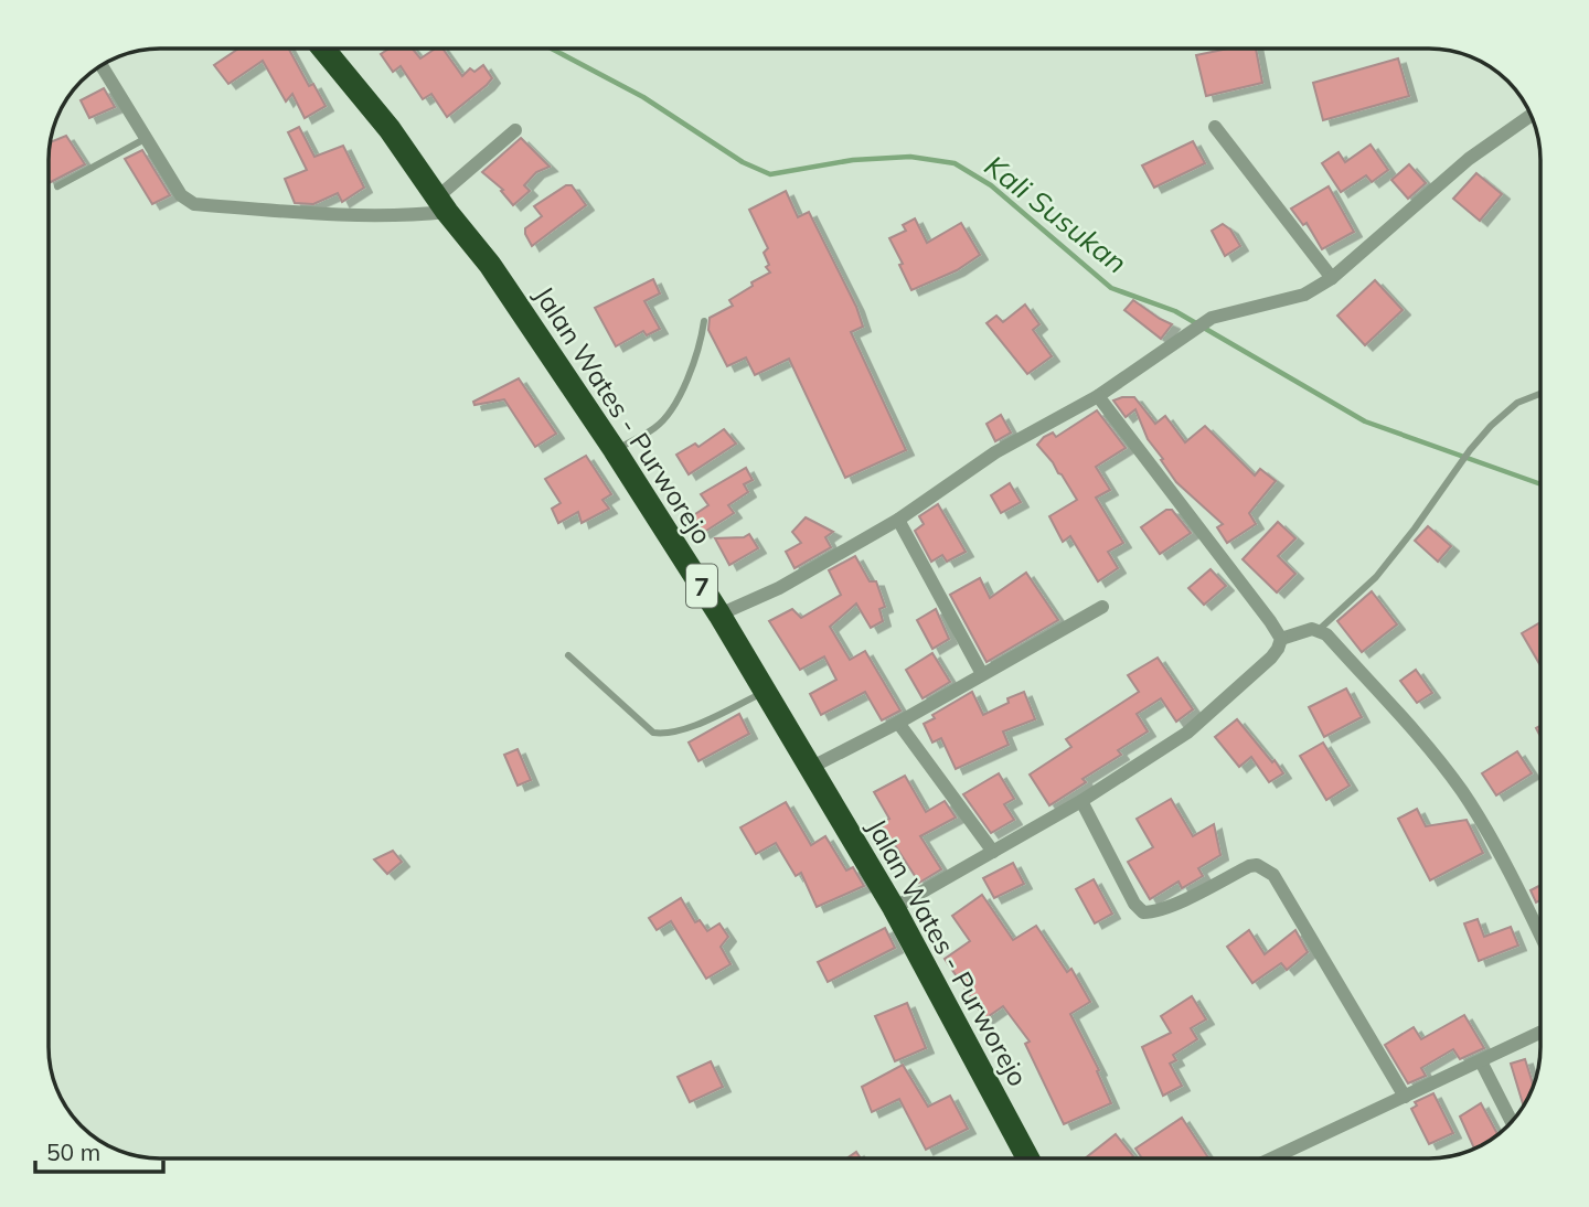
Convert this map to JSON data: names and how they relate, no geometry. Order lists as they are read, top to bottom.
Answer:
{
  "streets": {
    "highway": ["Jalan Wates - Purworejo", "7"]
  },
  "water": ["Kali Susukan"],
  "scale_bar": "50 m"
}
